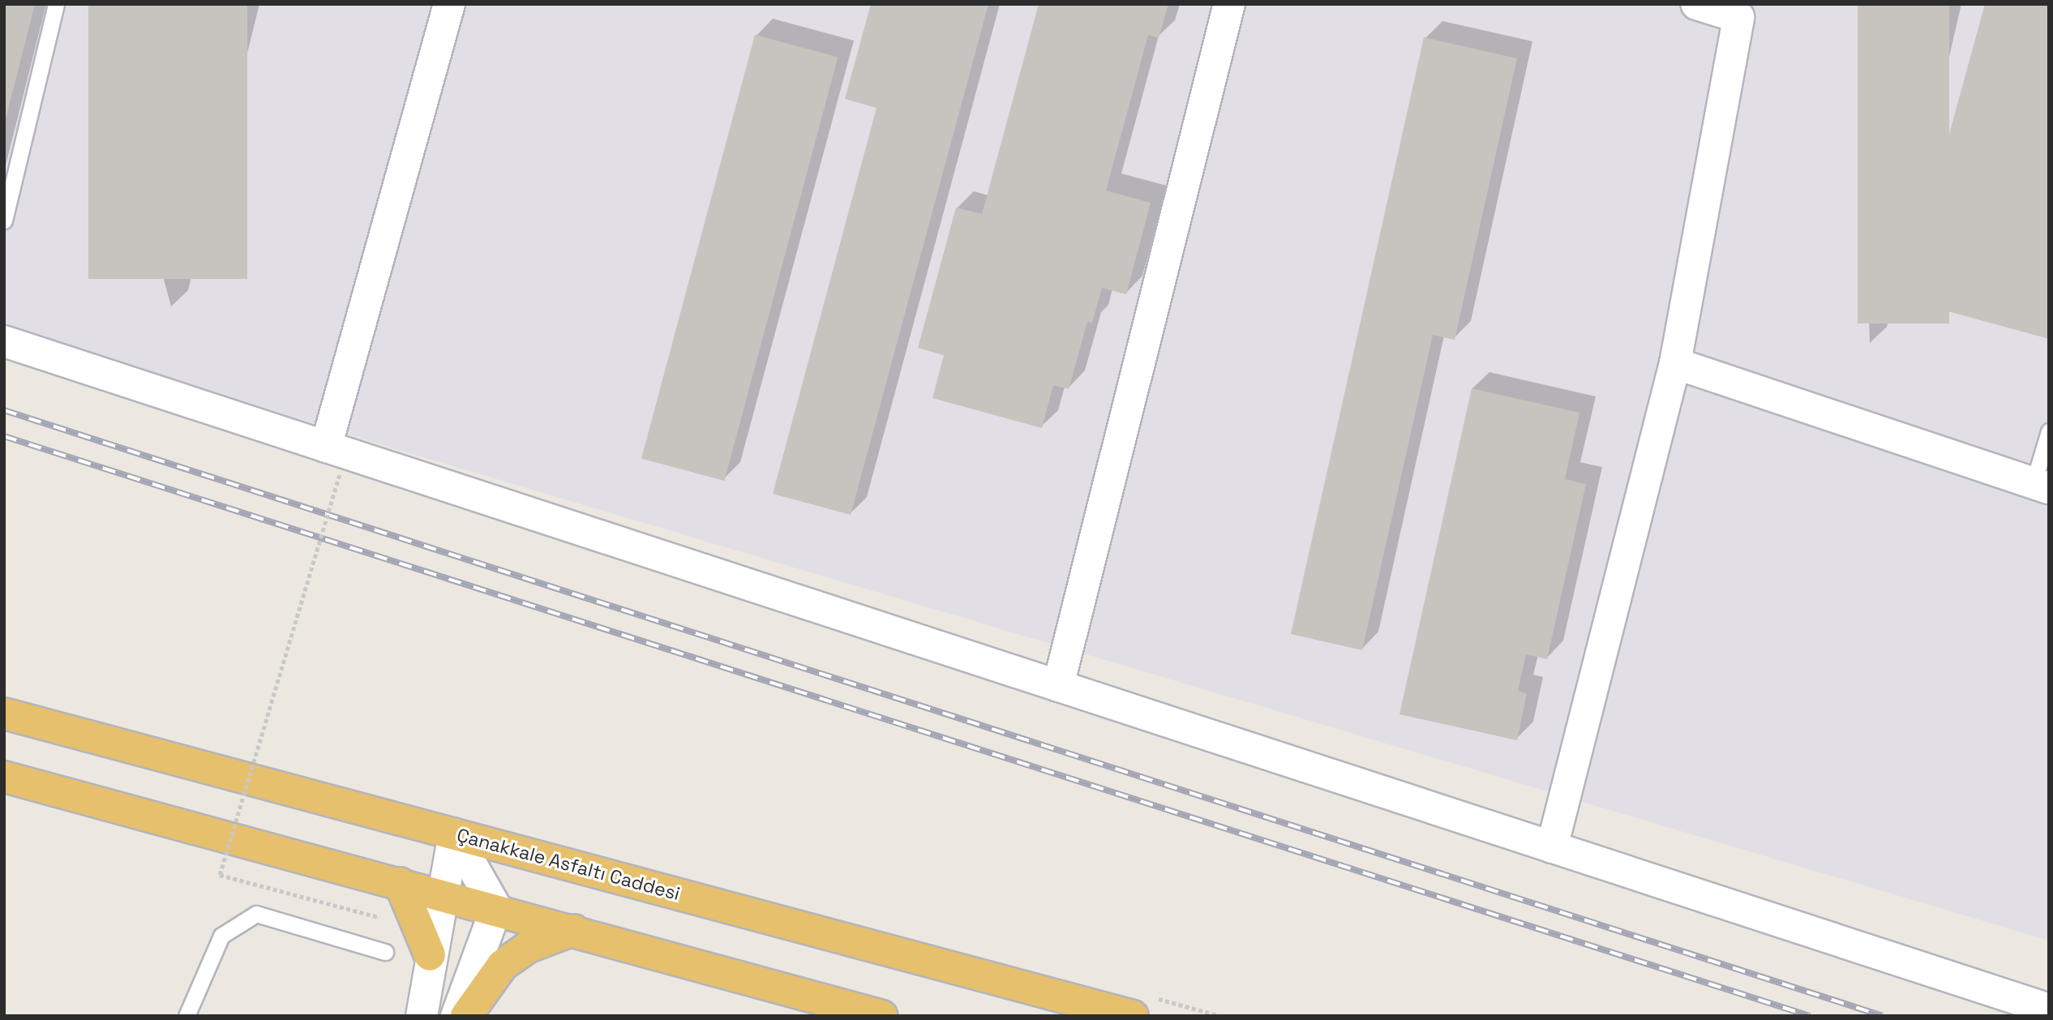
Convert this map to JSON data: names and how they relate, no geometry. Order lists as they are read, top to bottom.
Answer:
{
  "streets": {
    "highway": ["Çanakkale Asfaltı Caddesi"]
  }
}
